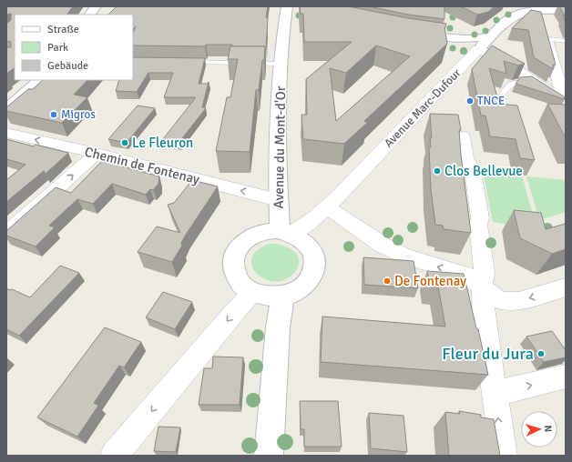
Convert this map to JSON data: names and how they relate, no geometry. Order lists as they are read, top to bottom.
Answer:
{
  "streets": {
    "street": ["Avenue Marc-Dufour", "Avenue du Mont-d'Or", "Chemin de Fontenay"]
  },
  "crossings": [
    ["Avenue Marc-Dufour", "Avenue du Mont-d'Or"],
    ["Avenue du Mont-d'Or", "Chemin de Fontenay"]
  ],
  "one_way": ["Chemin de Fontenay"],
  "places": [
    "TNCE",
    "Migros",
    "Le Fleuron",
    "Clos Bellevue",
    "De Fontenay",
    "Fleur du Jura"
  ],
  "legend": ["Straße", "Park", "Gebäude"],
  "north": "right"
}
